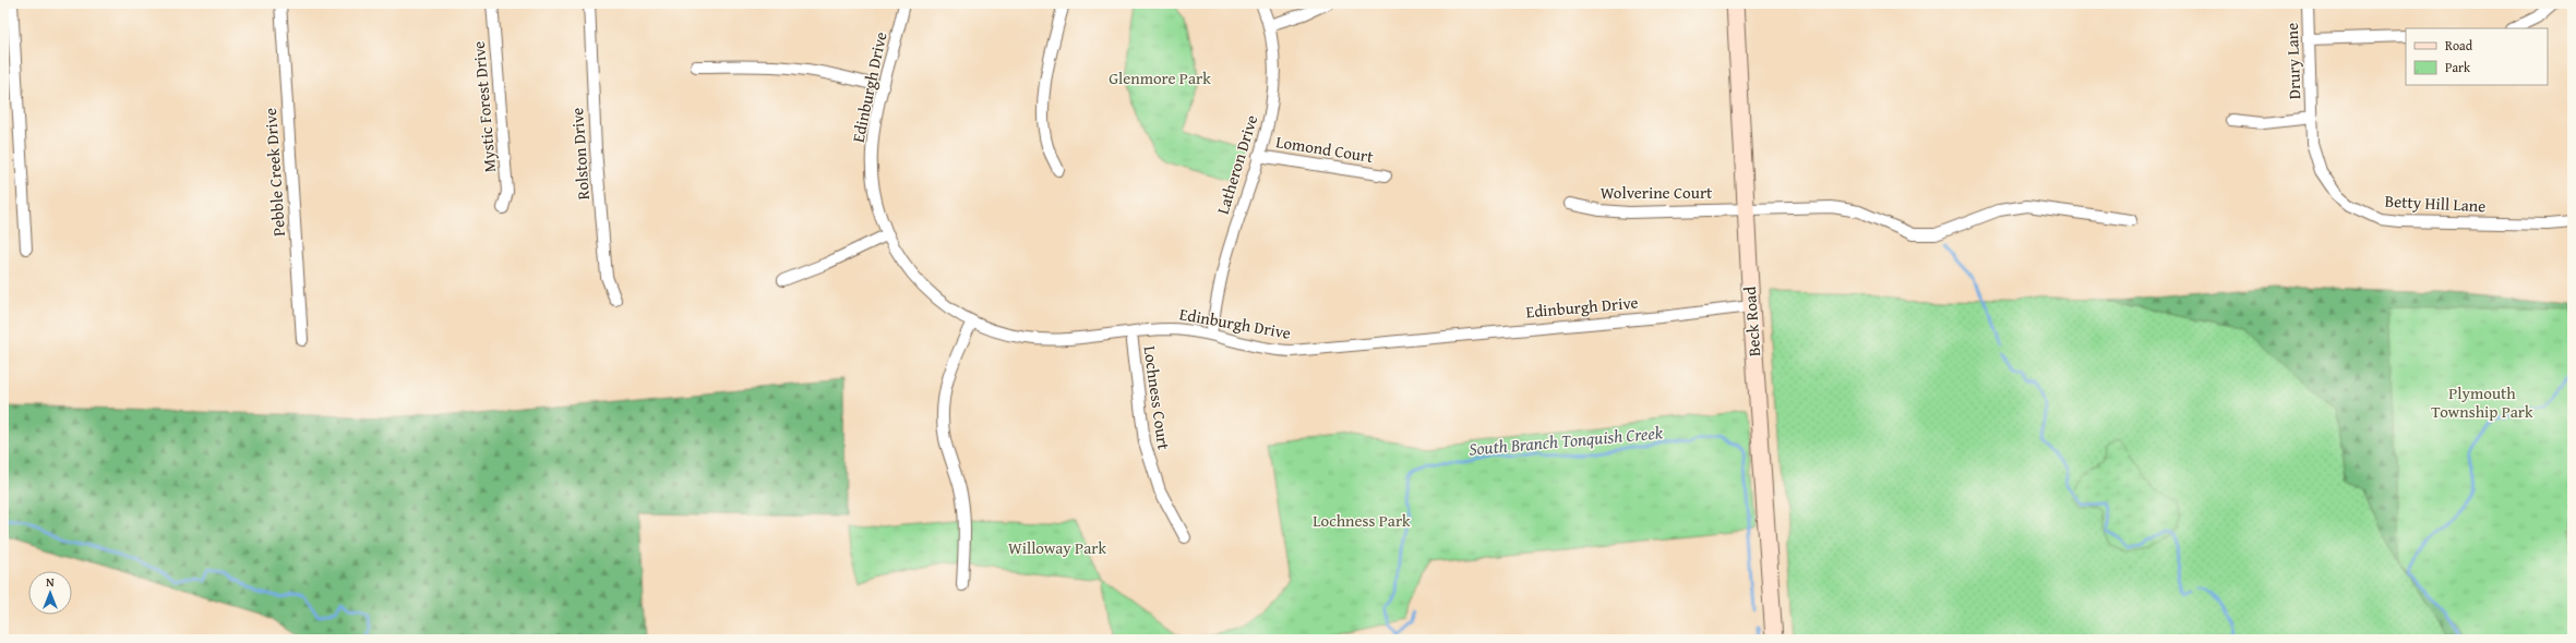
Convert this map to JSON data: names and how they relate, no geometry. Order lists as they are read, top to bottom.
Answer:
{
  "streets": {
    "main road": ["Beck Road"],
    "street": [
      "Drury Lane",
      "Edinburgh Drive",
      "Mystic Forest Drive",
      "Lomond Court",
      "Rolston Drive",
      "Latheron Drive",
      "Pebble Creek Drive",
      "Wolverine Court",
      "Betty Hill Lane",
      "Lochness Court"
    ]
  },
  "crossings": [
    ["Drury Lane", "Betty Hill Lane"],
    ["Edinburgh Drive", "Latheron Drive"],
    ["Edinburgh Drive", "Beck Road"],
    ["Edinburgh Drive", "Lochness Court"],
    ["Lomond Court", "Latheron Drive"],
    ["Wolverine Court", "Beck Road"]
  ],
  "water": ["South Branch Tonquish Creek"],
  "parks": [
    "Glenmore Park",
    "Plymouth Township Park",
    "Lochness Park",
    "Willoway Park"
  ],
  "legend": ["Road", "Park"],
  "north": "top"
}
